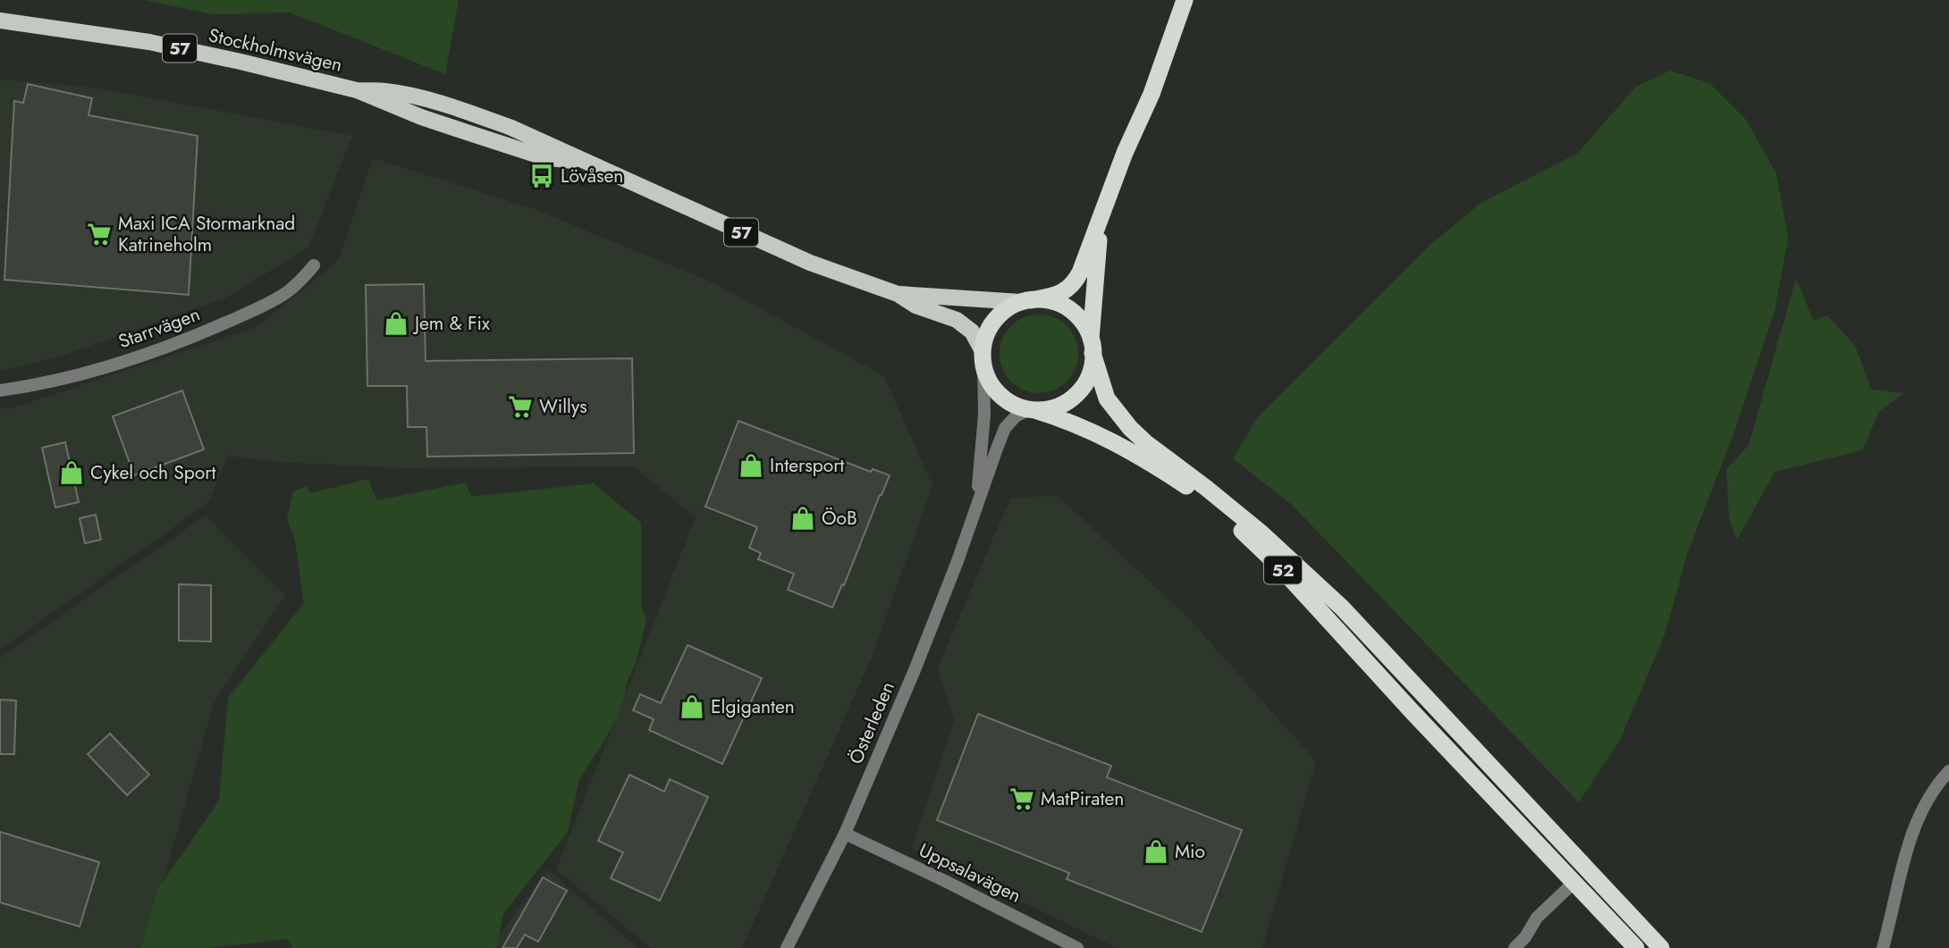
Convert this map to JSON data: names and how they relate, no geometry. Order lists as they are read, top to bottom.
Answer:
{
  "streets": {
    "highway": ["52"],
    "main road": ["57", "Stockholmsvägen"],
    "street": ["Starrvägen", "Österleden", "Uppsalavägen"]
  },
  "crossings": [
    ["Stockholmsvägen", "52"],
    ["Stockholmsvägen", "Österleden"],
    ["52", "Österleden"],
    ["Österleden", "Uppsalavägen"]
  ],
  "places": {
    "bus stop": ["Lövåsen"],
    "supermarket": ["Maxi ICA Stormarknad Katrineholm", "Willys", "MatPiraten"],
    "shop": [
      "Jem & Fix",
      "Intersport",
      "Cykel och Sport",
      "ÖoB",
      "Elgiganten",
      "Mio"
    ]
  }
}
